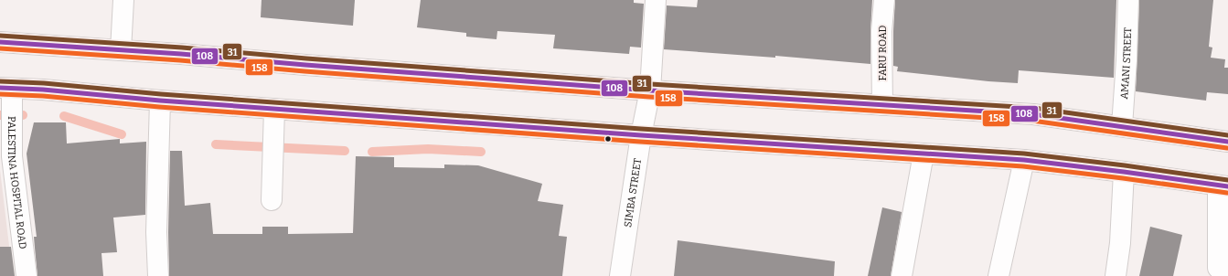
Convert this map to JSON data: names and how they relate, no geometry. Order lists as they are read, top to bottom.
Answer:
{
  "streets": {
    "main road": [
      "FARU ROAD",
      "AMANI STREET",
      "PALESTINA HOSPITAL ROAD",
      "SIMBA STREET"
    ]
  },
  "lines": ["transit line 31", "transit line 108", "transit line 158"]
}
